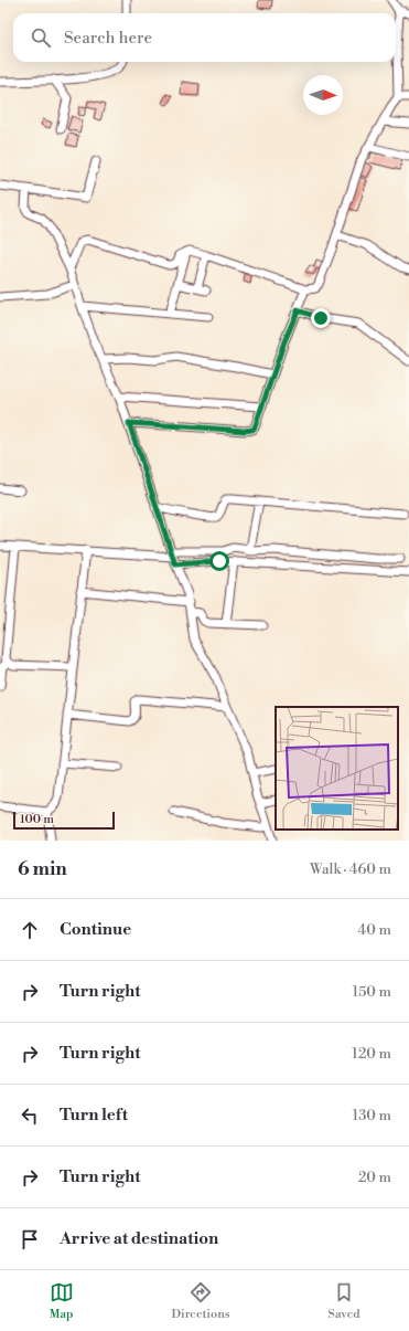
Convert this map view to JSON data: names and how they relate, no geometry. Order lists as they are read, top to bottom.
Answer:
{
  "scale_bar": "100 m",
  "north": "right",
  "page": {
    "search": "Search here",
    "scale": "100 m",
    "heading": ["6 min", "Walk · 460 m"],
    "list": [
      ["Continue", "40 m"],
      ["Turn right", "150 m"],
      ["Turn right", "120 m"],
      ["Turn left", "130 m"],
      ["Turn right", "20 m"],
      "Arrive at destination"
    ],
    "nav": ["Map", "Directions", "Saved"]
  }
}
